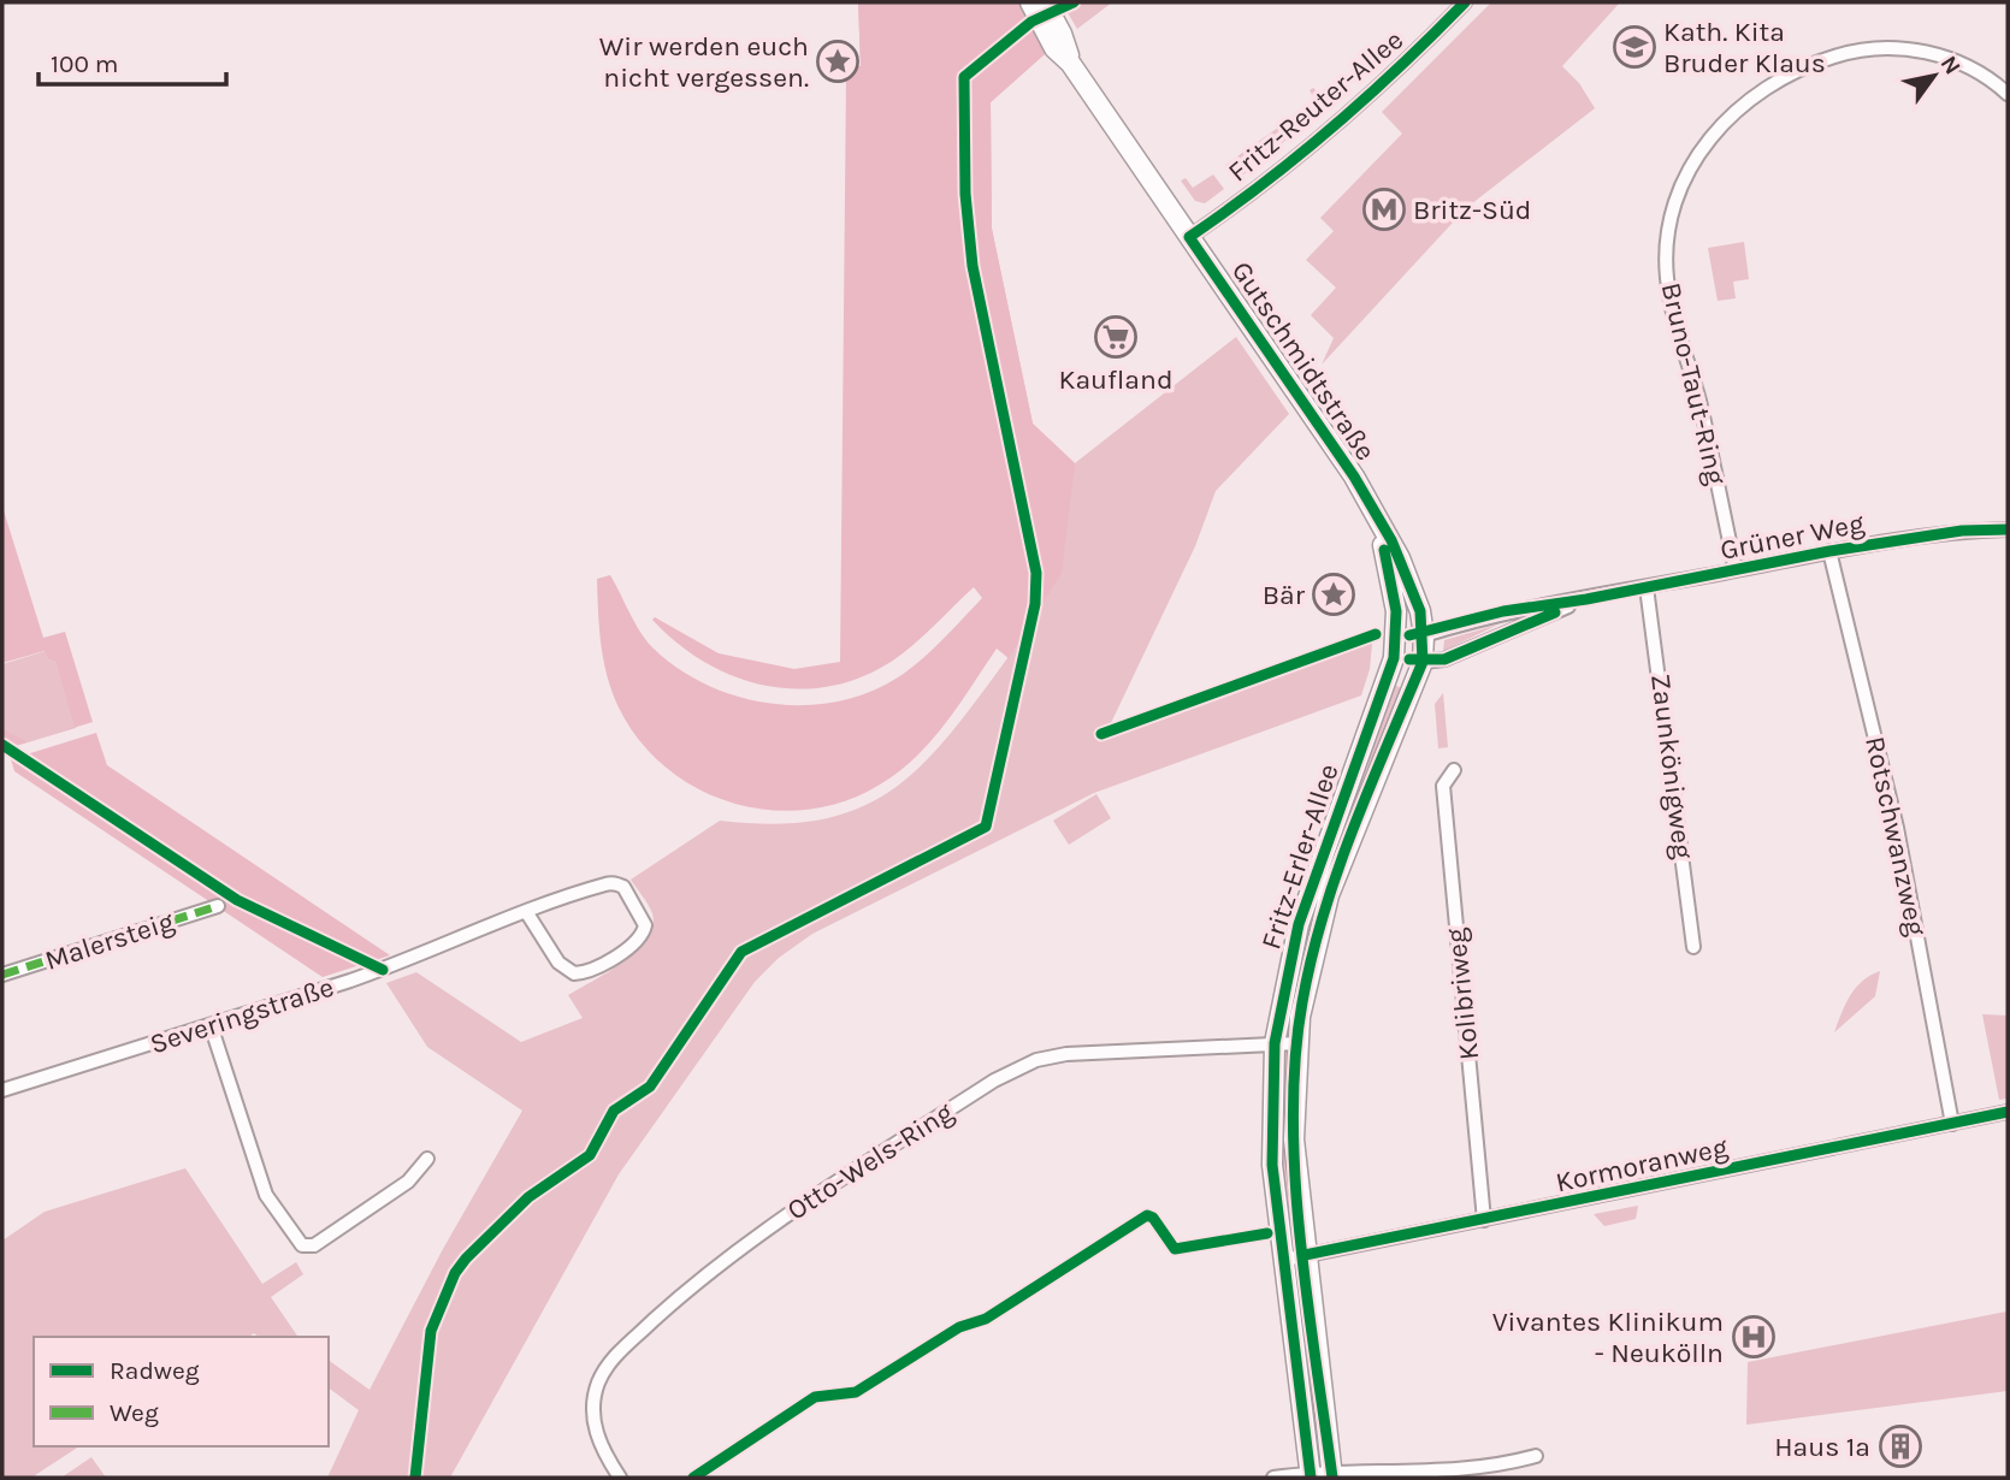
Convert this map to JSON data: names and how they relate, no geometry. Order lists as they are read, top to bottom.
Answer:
{
  "streets": {
    "street": [
      "Fritz-Reuter-Allee",
      "Gutschmidtstraße",
      "Bruno-Taut-Ring",
      "Grüner Weg",
      "Zaunkönigweg",
      "Rotschwanzweg",
      "Fritz-Erler-Allee",
      "Malersteig",
      "Kolibriweg",
      "Severingstraße",
      "Otto-Wels-Ring",
      "Kormoranweg"
    ]
  },
  "crossings": [
    ["Fritz-Reuter-Allee", "Gutschmidtstraße"],
    ["Gutschmidtstraße", "Grüner Weg"],
    ["Gutschmidtstraße", "Fritz-Erler-Allee"],
    ["Bruno-Taut-Ring", "Grüner Weg"],
    ["Grüner Weg", "Zaunkönigweg"],
    ["Grüner Weg", "Rotschwanzweg"],
    ["Grüner Weg", "Fritz-Erler-Allee"],
    ["Rotschwanzweg", "Kormoranweg"],
    ["Fritz-Erler-Allee", "Otto-Wels-Ring"],
    ["Fritz-Erler-Allee", "Kormoranweg"],
    ["Kolibriweg", "Kormoranweg"]
  ],
  "places": {
    "school or university": ["Kath. Kita Bruder Klaus"],
    "place": ["Wir werden euch nicht vergessen.", "Bär"],
    "metro station": ["Britz-Süd"],
    "supermarket": ["Kaufland"],
    "hospital": ["Vivantes Klinikum - Neukölln"],
    "building": ["Haus 1a"]
  },
  "legend": ["Radweg", "Weg"],
  "scale_bar": "100 m",
  "north": "top right"
}
